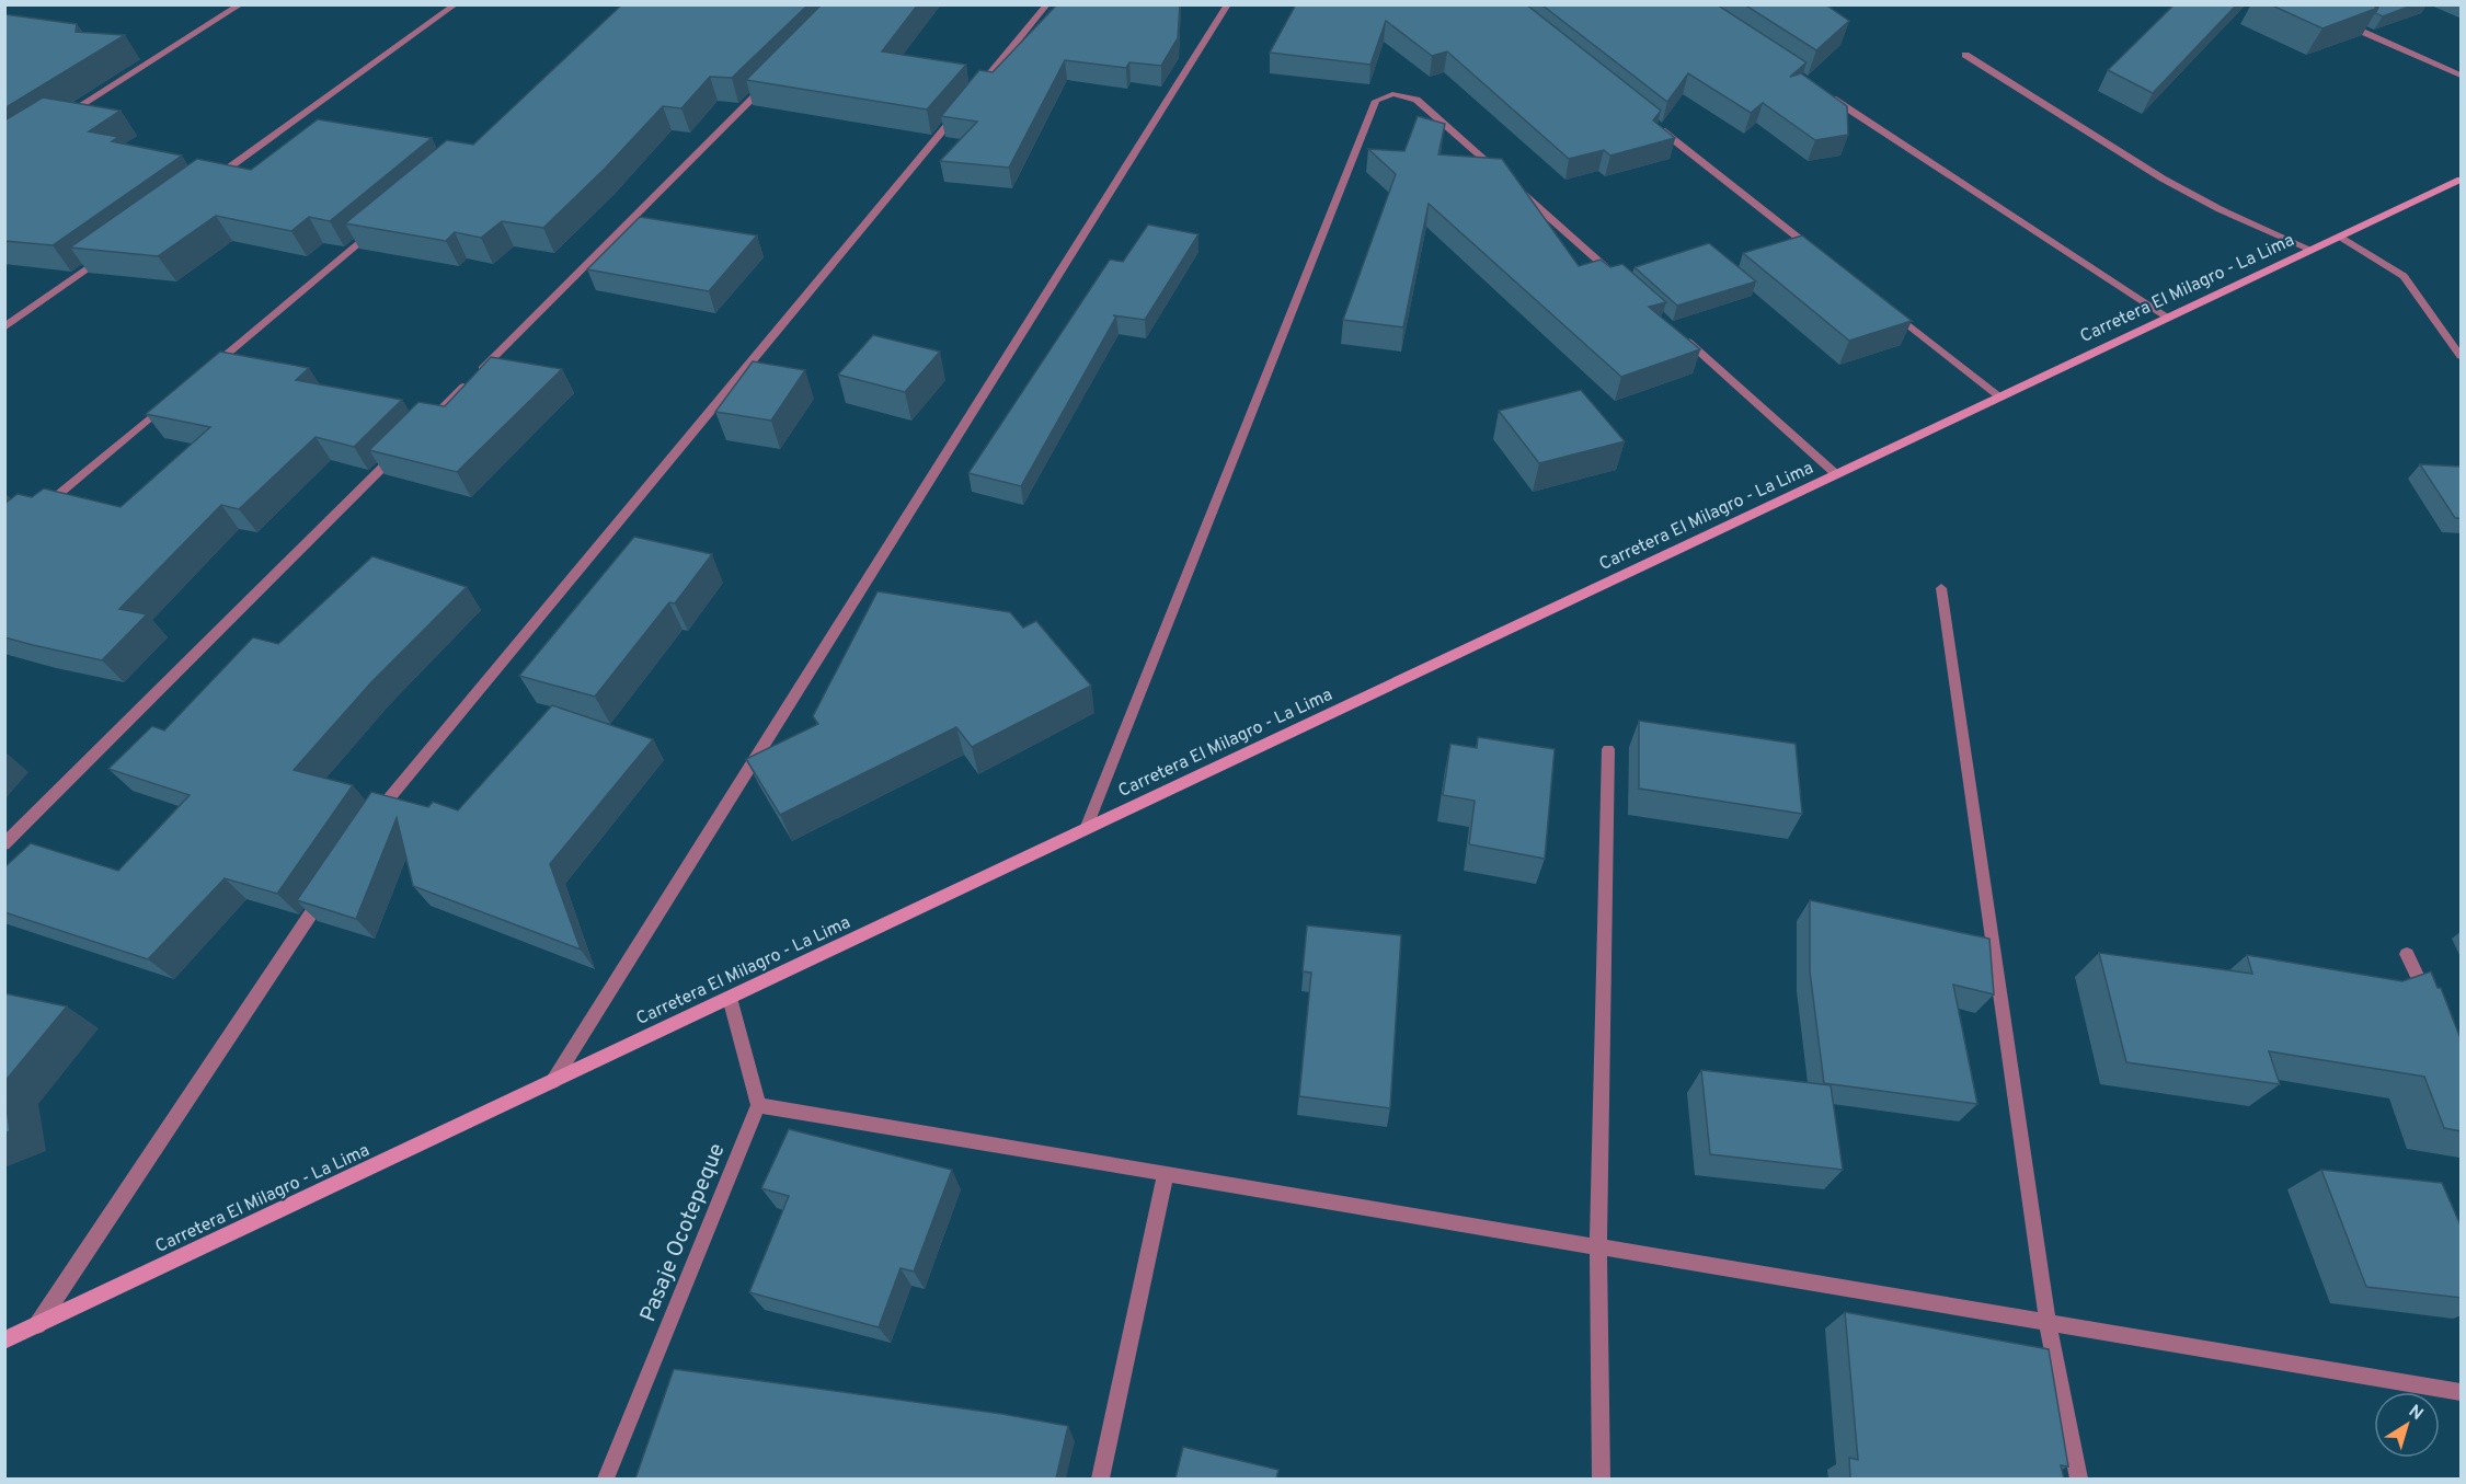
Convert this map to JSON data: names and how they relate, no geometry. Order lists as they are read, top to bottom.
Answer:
{
  "streets": {
    "main road": ["Carretera El Milagro - La Lima"],
    "street": ["Pasaje Ocotepeque"]
  },
  "north": "top right"
}
